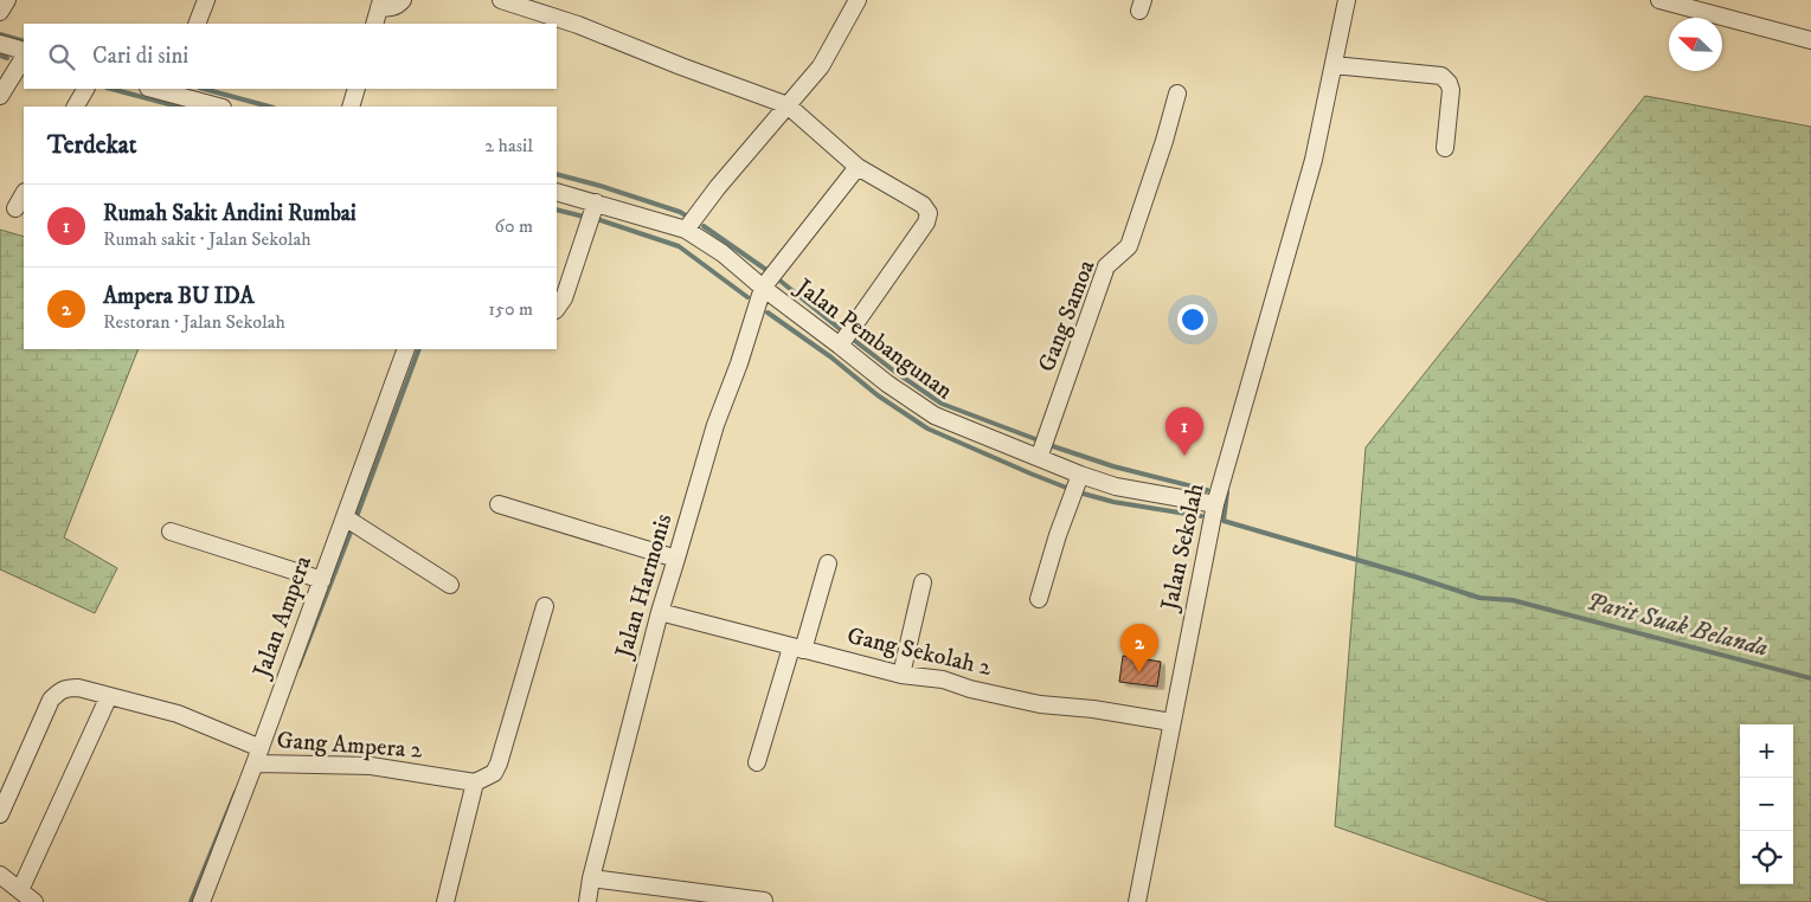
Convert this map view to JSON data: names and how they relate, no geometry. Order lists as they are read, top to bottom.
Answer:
{
  "streets": {
    "street": [
      "Gang Samoa",
      "Jalan Pembangunan",
      "Jalan Sekolah",
      "Jalan Harmonis",
      "Jalan Ampera",
      "Gang Sekolah 2",
      "Gang Ampera 2"
    ]
  },
  "crossings": [
    ["Gang Samoa", "Jalan Pembangunan"],
    ["Jalan Pembangunan", "Jalan Sekolah"],
    ["Jalan Pembangunan", "Jalan Harmonis"],
    ["Jalan Sekolah", "Gang Sekolah 2"],
    ["Jalan Harmonis", "Gang Sekolah 2"],
    ["Jalan Ampera", "Gang Ampera 2"]
  ],
  "water": ["Parit Suak Belanda"],
  "north": "top left",
  "page": {
    "search": "Cari di sini",
    "heading": ["Terdekat", "2 hasil"],
    "list": [
      {
        "mark": "1",
        "name": "Rumah Sakit Andini Rumbai",
        "note": "Rumah sakit · Jalan Sekolah",
        "value": "60 m"
      },
      {
        "mark": "2",
        "name": "Ampera BU IDA",
        "note": "Restoran · Jalan Sekolah",
        "value": "150 m"
      }
    ],
    "pins": ["1", "2"],
    "map_buttons": ["+", "−"]
  }
}
